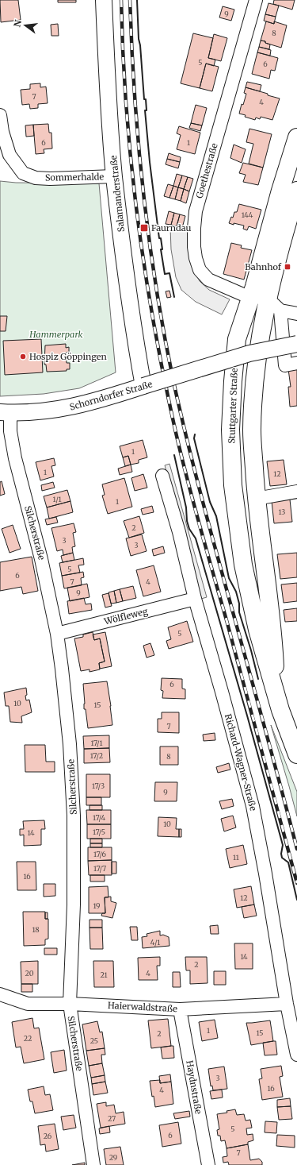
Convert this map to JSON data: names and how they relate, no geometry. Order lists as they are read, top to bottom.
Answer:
{
  "streets": {
    "main road": ["Stuttgarter Straße"],
    "street": [
      "Goethestraße",
      "Sommerhalde",
      "Salamanderstraße",
      "Schorndorfer Straße",
      "Silcherstraße",
      "Wölfleweg",
      "Richard-Wagner-Straße",
      "Haierwaldstraße",
      "Haydnstraße"
    ]
  },
  "crossings": [
    ["Goethestraße", "Stuttgarter Straße"],
    ["Sommerhalde", "Salamanderstraße"],
    ["Salamanderstraße", "Schorndorfer Straße"],
    ["Schorndorfer Straße", "Silcherstraße"],
    ["Silcherstraße", "Wölfleweg"],
    ["Silcherstraße", "Haierwaldstraße"],
    ["Wölfleweg", "Richard-Wagner-Straße"],
    ["Richard-Wagner-Straße", "Haierwaldstraße"],
    ["Haierwaldstraße", "Haydnstraße"]
  ],
  "parks": ["Hammerpark"],
  "places": {
    "transit": ["Faurndau", "Bahnhof"],
    "other": ["Hospiz Göppingen"]
  },
  "house_numbers": [
    "9",
    "8",
    "5",
    "6",
    "7",
    "4",
    "6",
    "1",
    "144",
    "1",
    "1",
    "12",
    "1/1",
    "1",
    "13",
    "2",
    "3",
    "3",
    "5",
    "6",
    "7",
    "4",
    "9",
    "5",
    "6",
    "10",
    "15",
    "7",
    "17/1",
    "17/2",
    "8",
    "17/3",
    "9",
    "17/4",
    "10",
    "17/5",
    "14",
    "17/6",
    "11",
    "17/7",
    "16",
    "12",
    "19",
    "18",
    "4/1",
    "14",
    "2",
    "20",
    "4",
    "21",
    "1",
    "15",
    "2",
    "22",
    "25",
    "3",
    "16",
    "4",
    "27",
    "5",
    "6",
    "26",
    "7",
    "29"
  ],
  "north": "left"
}
